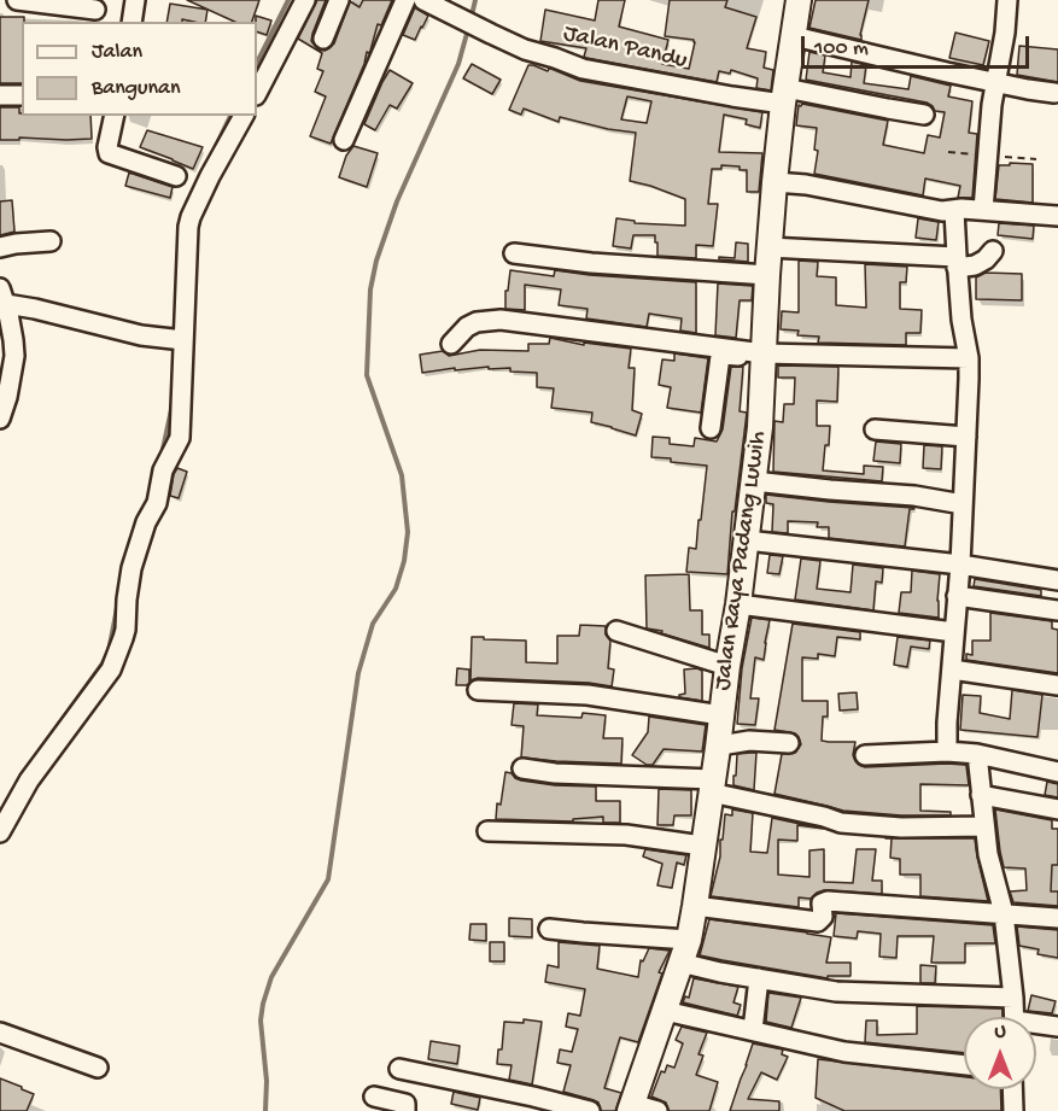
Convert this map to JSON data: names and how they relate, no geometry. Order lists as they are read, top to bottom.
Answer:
{
  "streets": {
    "main road": ["Jalan Raya Padang Luwih"],
    "street": ["Jalan Pandu"]
  },
  "crossings": [
    ["Jalan Pandu", "Jalan Raya Padang Luwih"]
  ],
  "legend": ["Jalan", "Bangunan"],
  "scale_bar": "100 m",
  "north": "top"
}
